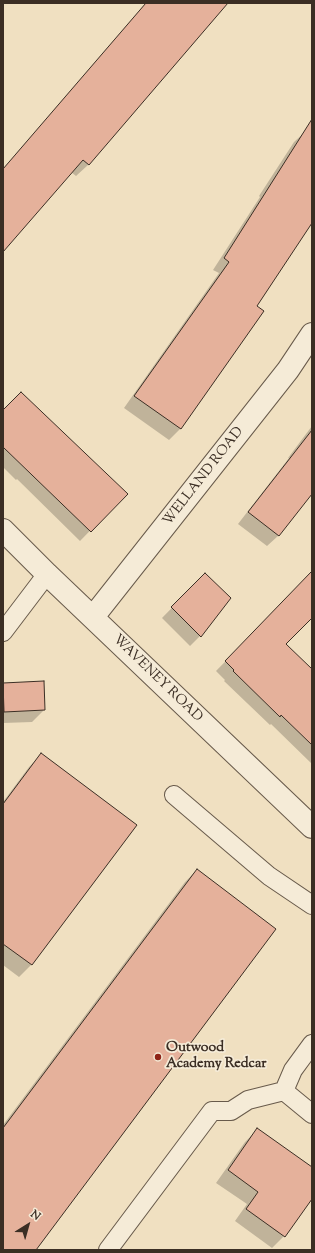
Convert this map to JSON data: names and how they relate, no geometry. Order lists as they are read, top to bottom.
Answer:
{
  "streets": {
    "street": ["WELLAND ROAD", "WAVENEY ROAD"]
  },
  "crossings": [
    ["WELLAND ROAD", "WAVENEY ROAD"]
  ],
  "places": ["Outwood Academy Redcar"],
  "north": "top right"
}
